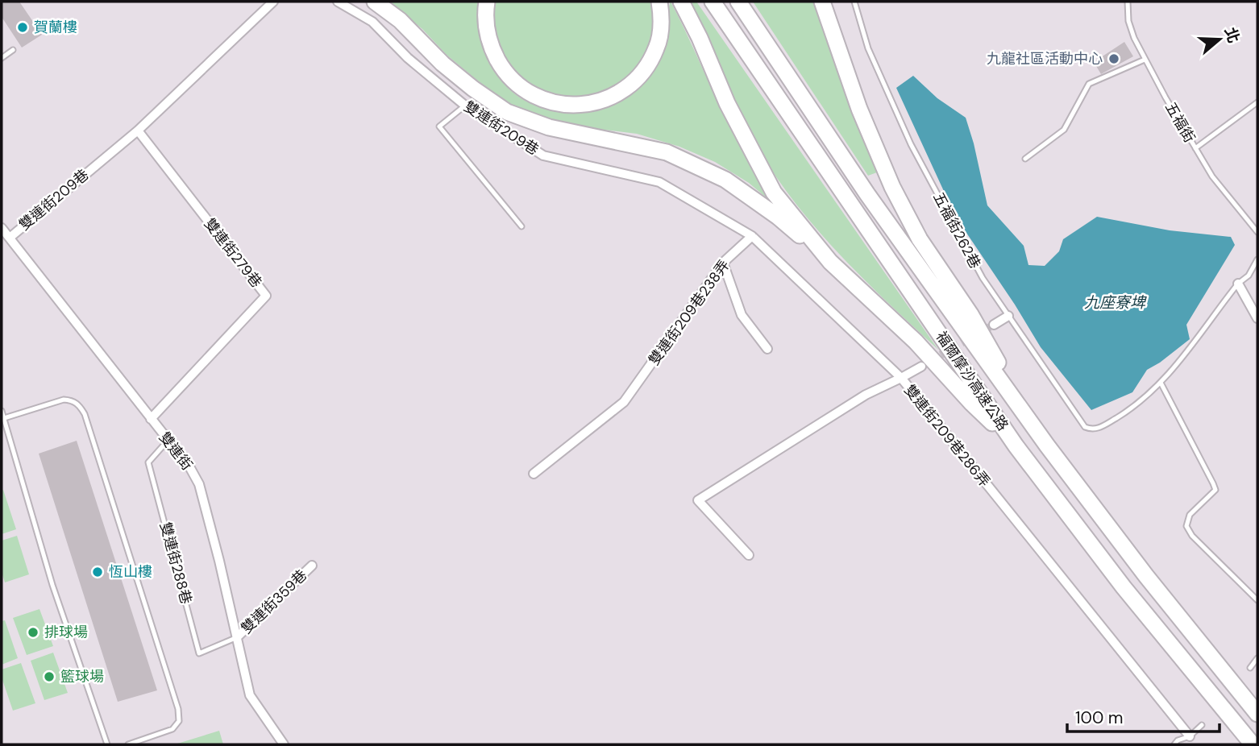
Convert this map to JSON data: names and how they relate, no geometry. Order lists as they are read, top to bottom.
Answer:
{
  "streets": {
    "highway": ["福爾摩沙高速公路"],
    "street": [
      "雙連街209巷",
      "雙連街279巷",
      "雙連街209巷238弄",
      "雙連街209巷286弄",
      "雙連街",
      "雙連街359巷"
    ],
    "lane": ["五福街", "五福街262巷", "雙連街288巷"]
  },
  "crossings": [
    ["雙連街209巷", "雙連街279巷"],
    ["雙連街209巷", "雙連街209巷238弄"],
    ["雙連街209巷", "雙連街"],
    ["雙連街279巷", "雙連街"],
    ["雙連街", "雙連街288巷"],
    ["雙連街", "雙連街359巷"],
    ["雙連街288巷", "雙連街359巷"]
  ],
  "water": ["九座寮埤"],
  "places": [
    "賀蘭樓",
    "九龍社區活動中心",
    "恆山樓",
    "排球場",
    "籃球場"
  ],
  "scale_bar": "100 m",
  "north": "right"
}
